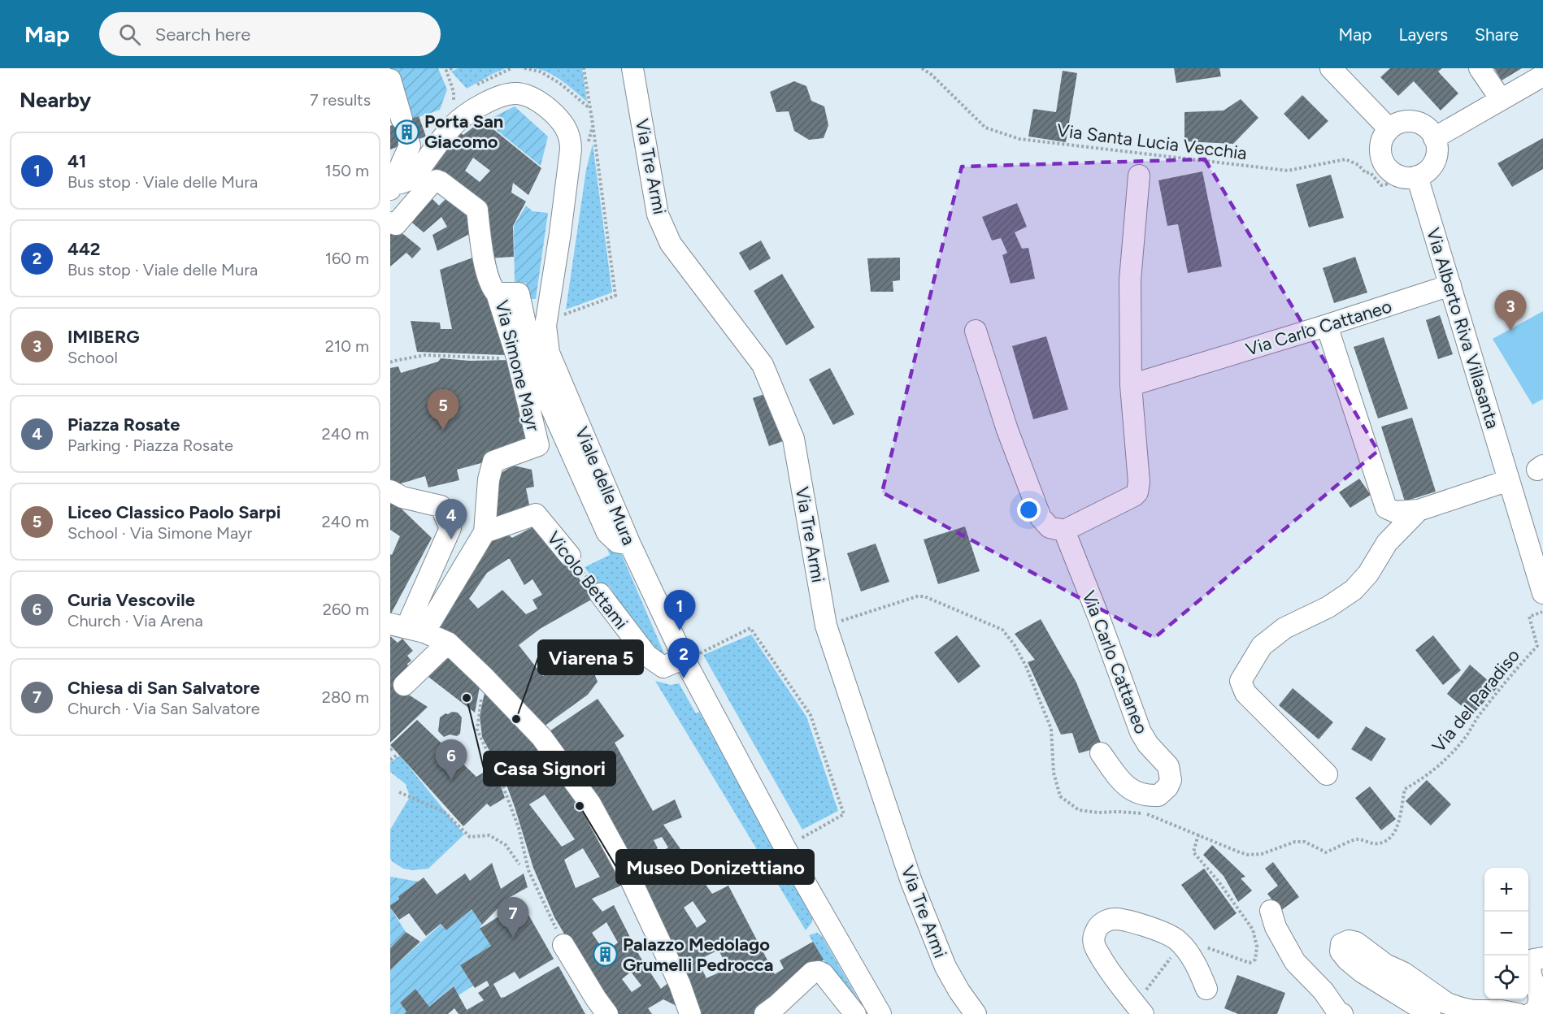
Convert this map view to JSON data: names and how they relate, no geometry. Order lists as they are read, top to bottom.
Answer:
{
  "streets": {
    "street": [
      "Via Tre Armi",
      "Via Carlo Cattaneo",
      "Via Alberto Riva Villasanta",
      "Via Simone Mayr",
      "Viale delle Mura",
      "Vicolo Bettami"
    ],
    "path": ["Via Santa Lucia Vecchia", "Via del Paradiso"]
  },
  "crossings": [
    ["Via Santa Lucia Vecchia", "Via Alberto Riva Villasanta"],
    ["Via Tre Armi", "Via del Paradiso"],
    ["Via Carlo Cattaneo", "Via Alberto Riva Villasanta"],
    ["Via Simone Mayr", "Viale delle Mura"],
    ["Via Simone Mayr", "Vicolo Bettami"],
    ["Viale delle Mura", "Vicolo Bettami"]
  ],
  "places": {
    "building": ["Porta San Giacomo", "Palazzo Medolago Grumelli Pedrocca"],
    "other": ["Casa Signori", "Viarena 5", "Museo Donizettiano"]
  },
  "page": {
    "header": "Map",
    "search": "Search here",
    "nav": ["Map", "Layers", "Share"],
    "heading": ["Nearby", "7 results"],
    "list": [
      {
        "mark": "1",
        "name": "41",
        "note": "Bus stop · Viale delle Mura",
        "value": "150 m"
      },
      {
        "mark": "2",
        "name": "442",
        "note": "Bus stop · Viale delle Mura",
        "value": "160 m"
      },
      {
        "mark": "3",
        "name": "IMIBERG",
        "note": "School",
        "value": "210 m"
      },
      {
        "mark": "4",
        "name": "Piazza Rosate",
        "note": "Parking · Piazza Rosate",
        "value": "240 m"
      },
      {
        "mark": "5",
        "name": "Liceo Classico Paolo Sarpi",
        "note": "School · Via Simone Mayr",
        "value": "240 m"
      },
      {
        "mark": "6",
        "name": "Curia Vescovile",
        "note": "Church · Via Arena",
        "value": "260 m"
      },
      {
        "mark": "7",
        "name": "Chiesa di San Salvatore",
        "note": "Church · Via San Salvatore",
        "value": "280 m"
      }
    ],
    "pins": [
      "3",
      "5",
      "4",
      "1",
      "2",
      "6",
      "7"
    ],
    "map_buttons": ["+", "−"]
  }
}
